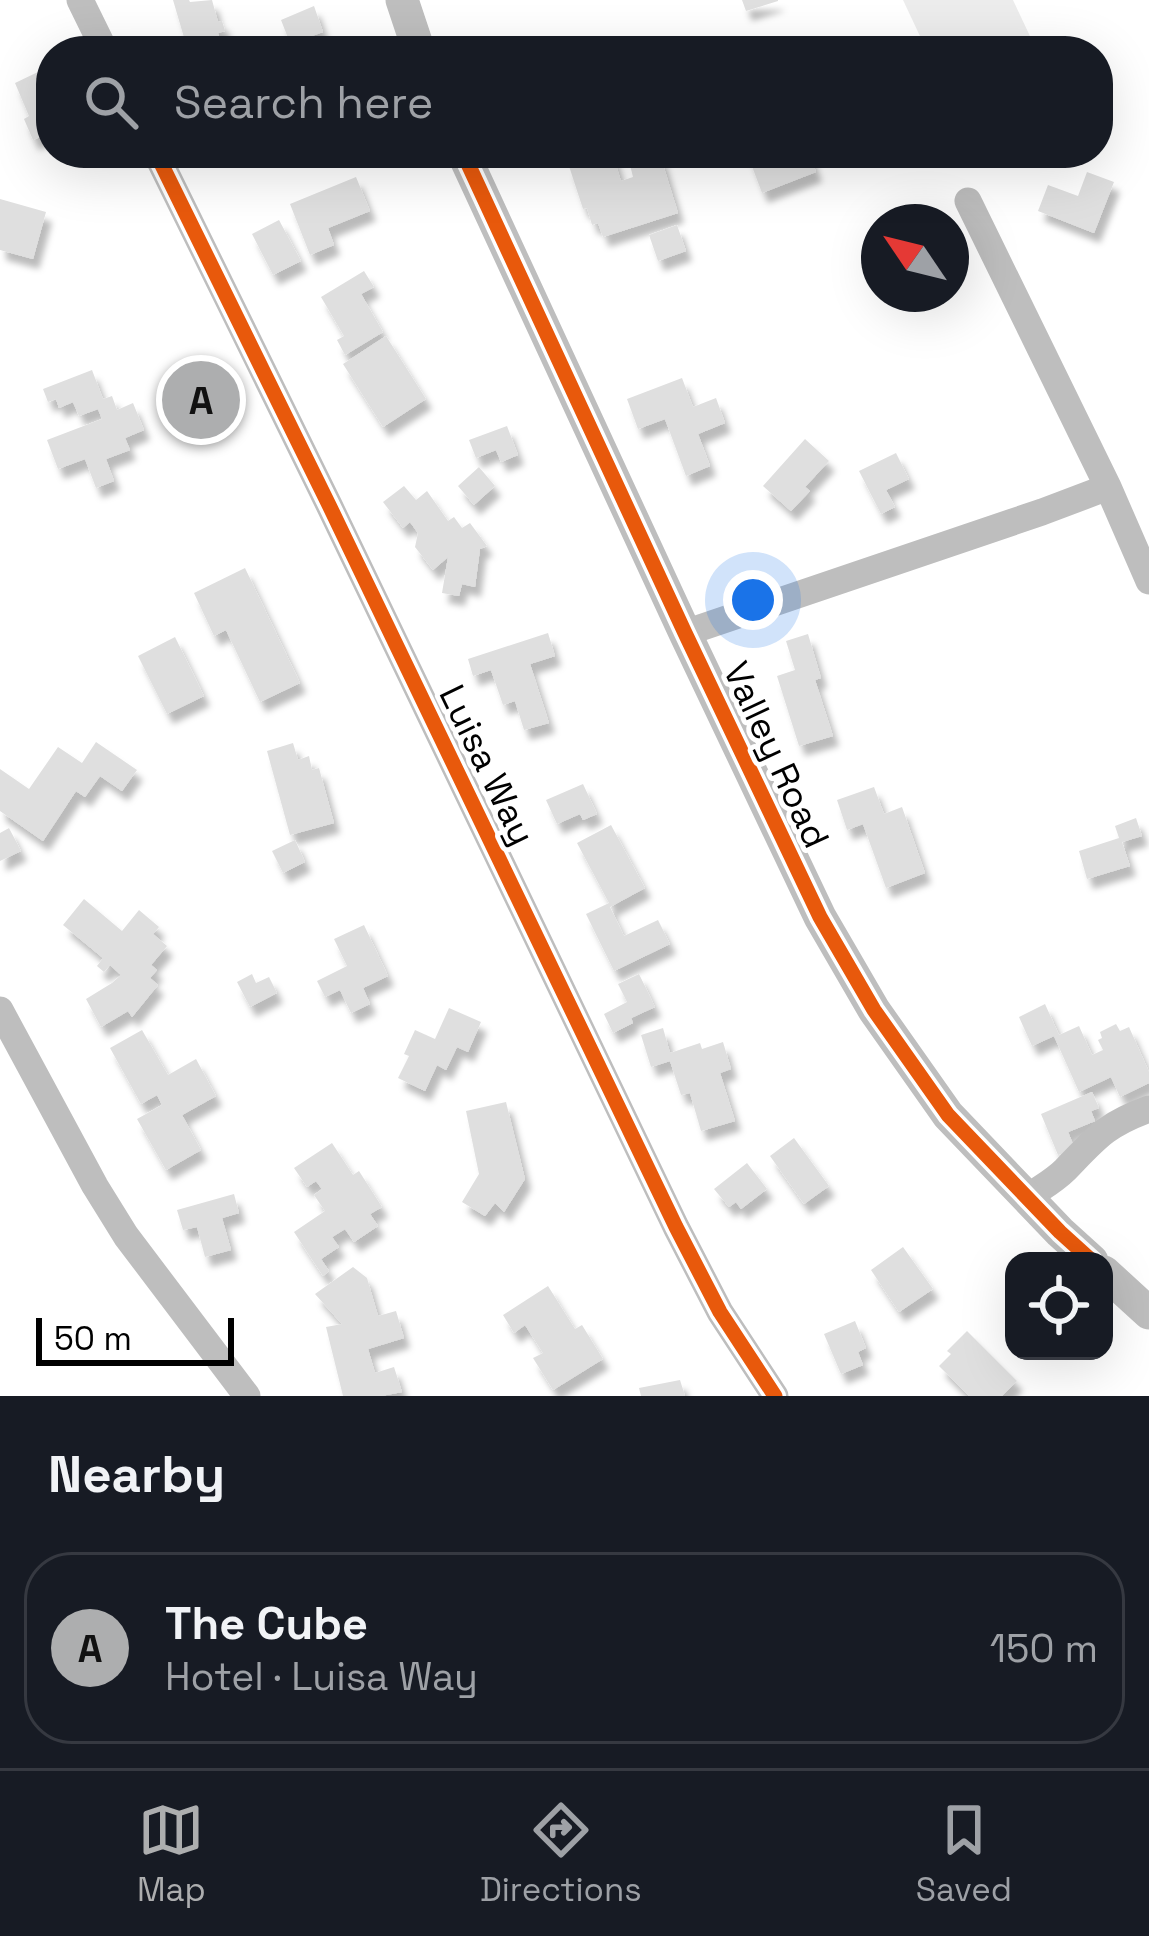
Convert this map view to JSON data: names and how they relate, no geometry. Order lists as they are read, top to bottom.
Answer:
{
  "streets": {
    "street": ["Valley Road", "Luisa Way"]
  },
  "scale_bar": "50 m",
  "north": "top left",
  "page": {
    "search": "Search here",
    "pins": "A",
    "scale": "50 m",
    "heading": "Nearby",
    "list": [
      {
        "mark": "A",
        "name": "The Cube",
        "note": "Hotel · Luisa Way",
        "value": "150 m"
      }
    ],
    "nav": ["Map", "Directions", "Saved"]
  }
}
